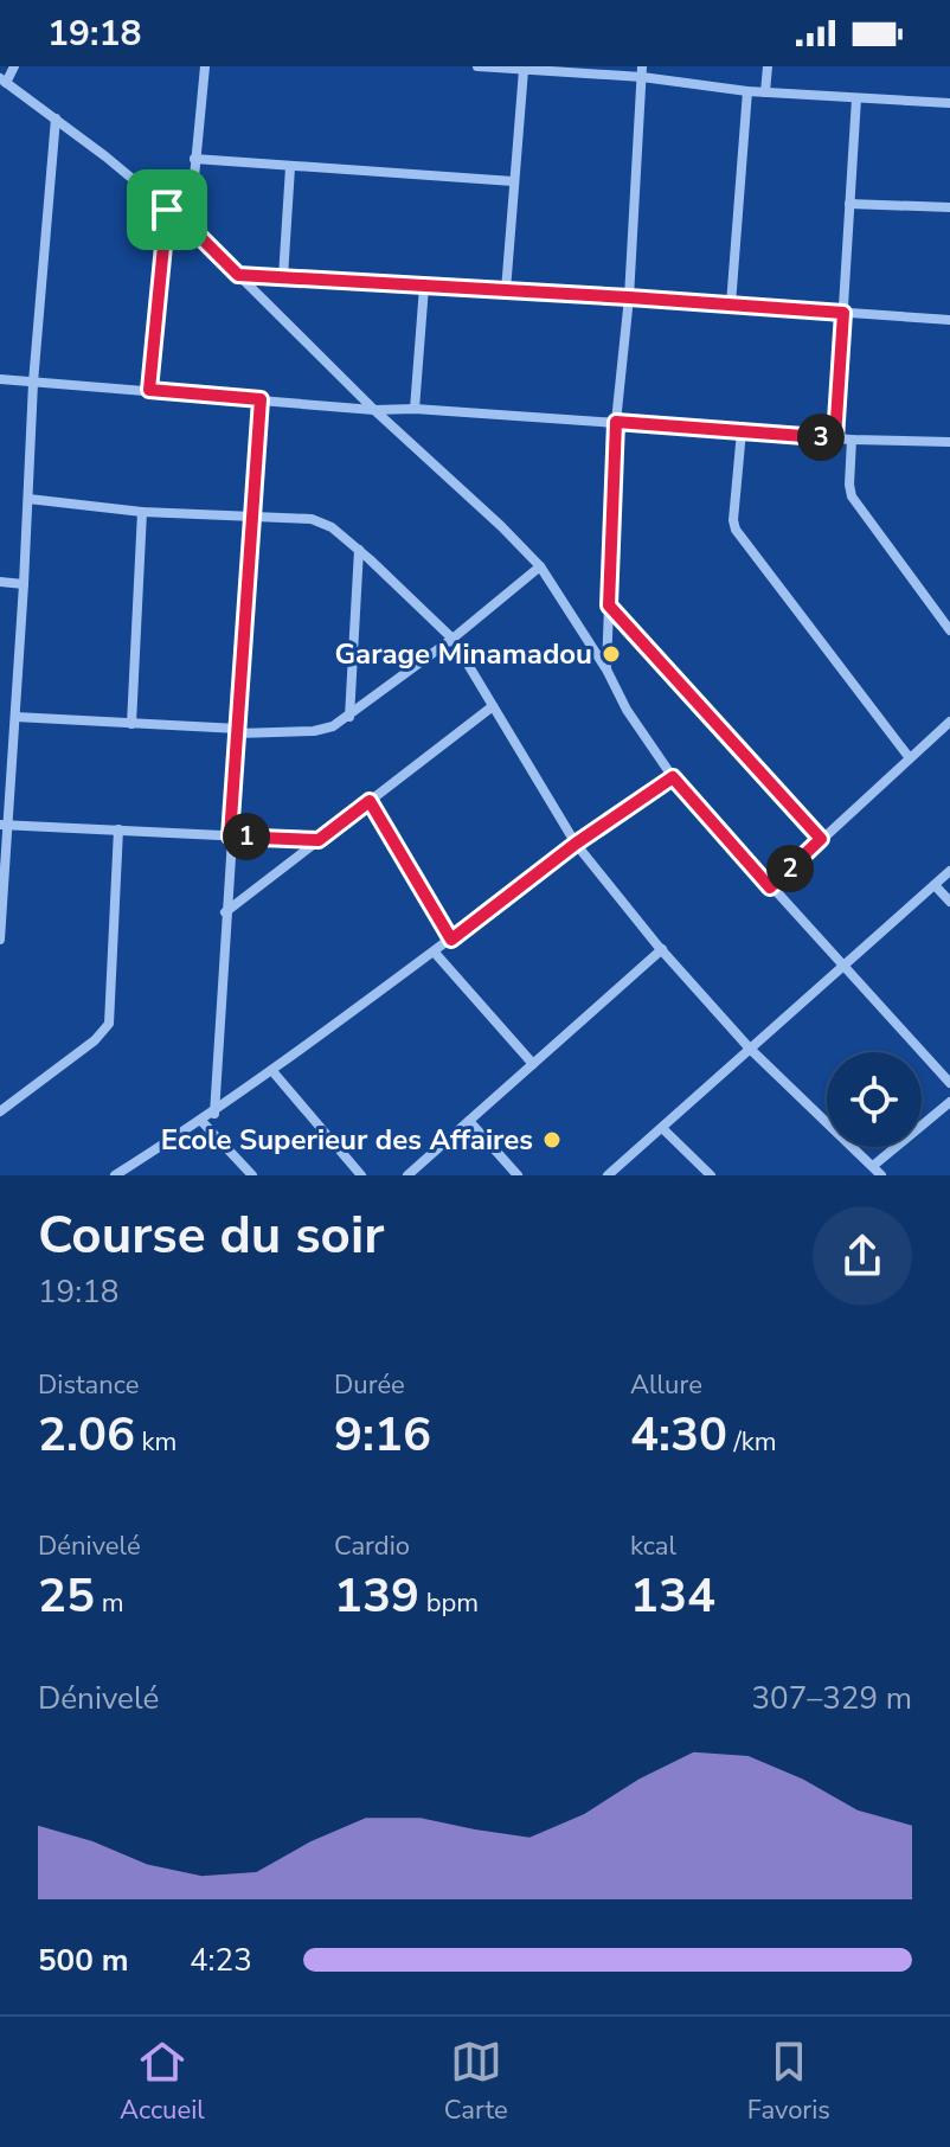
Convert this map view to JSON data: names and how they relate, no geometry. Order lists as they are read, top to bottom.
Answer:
{
  "places": ["Garage Minamadou", "Ecole Superieur des Affaires"],
  "page": {
    "status": "19:18",
    "pins": ["3", "1", "2"],
    "heading": ["Course du soir", "19:18"],
    "stats": [
      ["Distance", "2.06 km"],
      ["Durée", "9:16"],
      ["Allure", "4:30 /km"],
      ["Dénivelé", "25 m"],
      ["Cardio", "139 bpm"],
      ["kcal", "134"]
    ],
    "chart": ["Dénivelé", "307–329 m"],
    "list": [
      {
        "name": "500 m",
        "note": "4:23"
      }
    ],
    "tabs": ["Accueil", "Carte", "Favoris"]
  }
}
